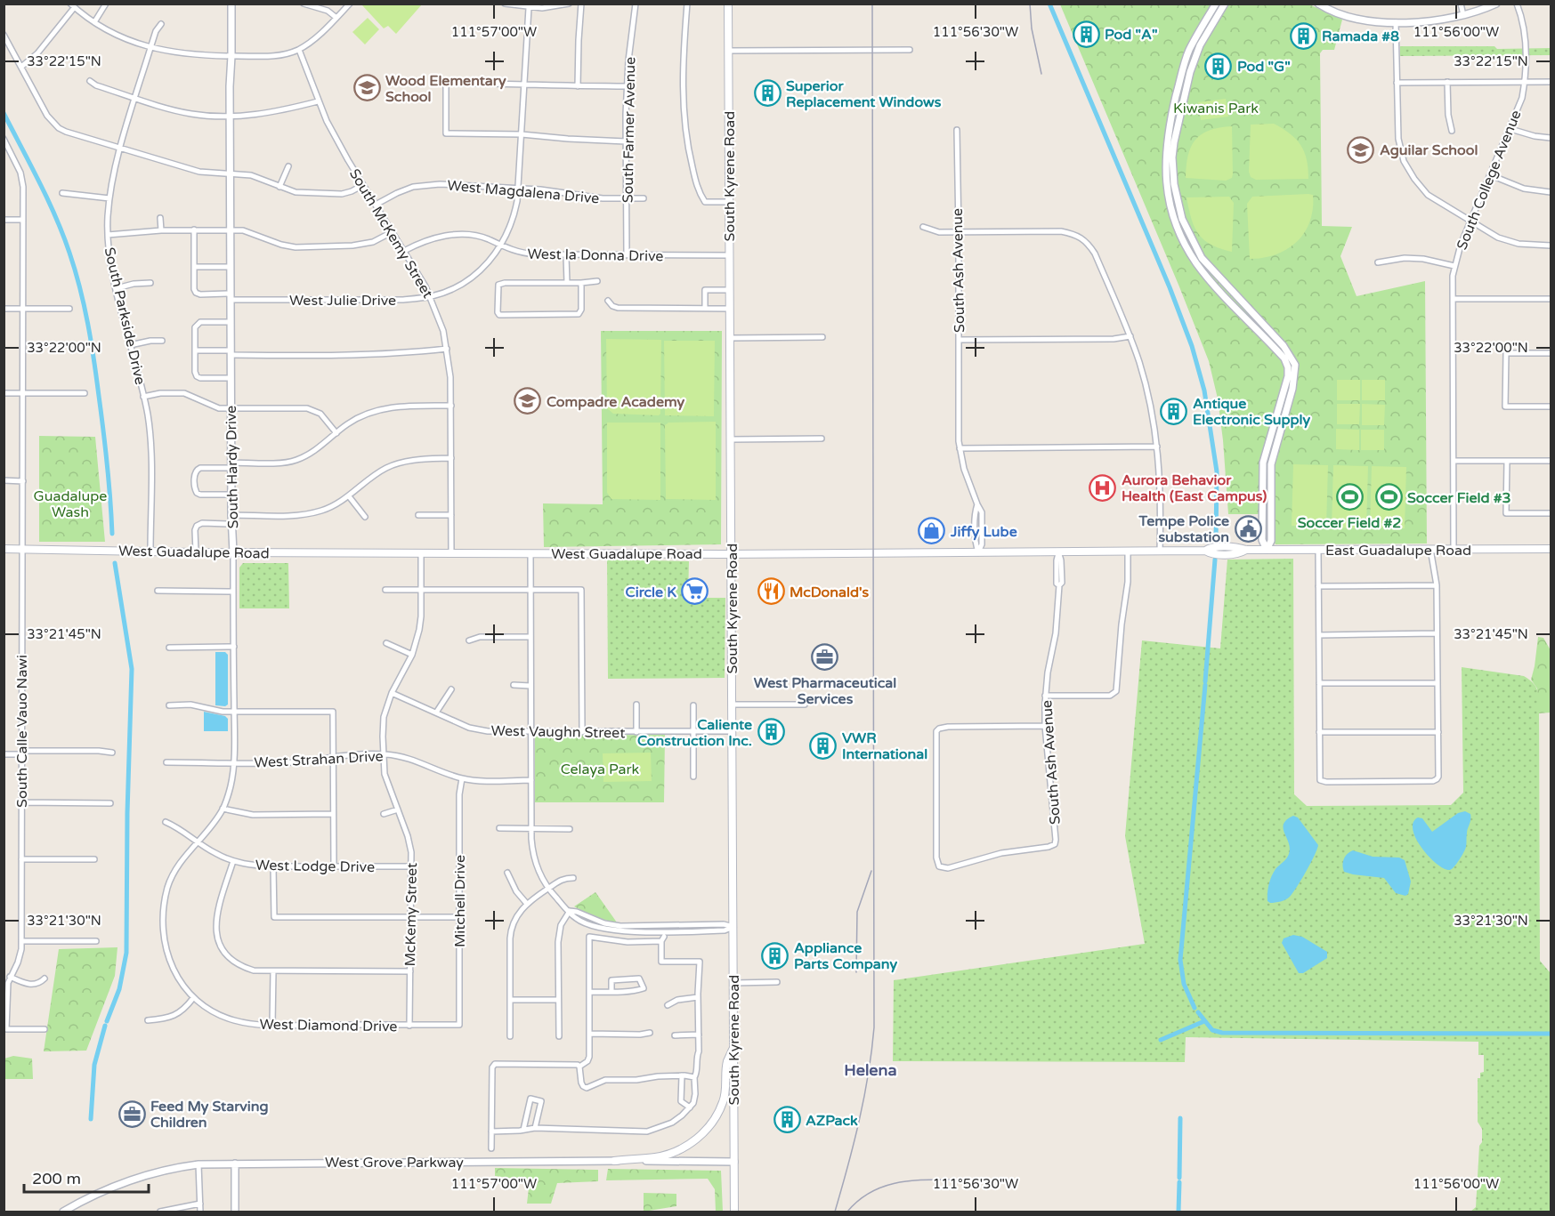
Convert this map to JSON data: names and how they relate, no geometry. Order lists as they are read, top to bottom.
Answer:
{
  "streets": {
    "main road": ["South Kyrene Road", "East Guadalupe Road", "West Guadalupe Road"],
    "street": [
      "South Farmer Avenue",
      "South College Avenue",
      "West Magdalena Drive",
      "South McKemy Street",
      "West la Donna Drive",
      "South Ash Avenue",
      "West Julie Drive",
      "South Parkside Drive",
      "South Hardy Drive",
      "South Calle Vauo Nawi",
      "West Vaughn Street",
      "West Strahan Drive",
      "West Lodge Drive",
      "Mitchell Drive",
      "McKemy Street",
      "West Diamond Drive",
      "West Grove Parkway"
    ]
  },
  "crossings": [
    ["South Farmer Avenue", "West Magdalena Drive"],
    ["South Farmer Avenue", "West la Donna Drive"],
    ["South Kyrene Road", "West la Donna Drive"],
    ["South Kyrene Road", "West Guadalupe Road"],
    ["South Kyrene Road", "West Vaughn Street"],
    ["South Kyrene Road", "West Grove Parkway"],
    ["South College Avenue", "East Guadalupe Road"],
    ["West Magdalena Drive", "South McKemy Street"],
    ["West Magdalena Drive", "West Julie Drive"],
    ["South McKemy Street", "West la Donna Drive"],
    ["South McKemy Street", "West Julie Drive"],
    ["South McKemy Street", "West Guadalupe Road"],
    ["West la Donna Drive", "West Julie Drive"],
    ["South Ash Avenue", "West Guadalupe Road"],
    ["West Julie Drive", "South Hardy Drive"],
    ["South Parkside Drive", "West Guadalupe Road"],
    ["South Hardy Drive", "West Guadalupe Road"],
    ["South Hardy Drive", "West Strahan Drive"],
    ["South Hardy Drive", "West Lodge Drive"],
    ["South Hardy Drive", "West Diamond Drive"],
    ["East Guadalupe Road", "West Guadalupe Road"],
    ["West Guadalupe Road", "South Calle Vauo Nawi"],
    ["West Guadalupe Road", "McKemy Street"],
    ["West Vaughn Street", "McKemy Street"],
    ["West Strahan Drive", "Mitchell Drive"],
    ["West Strahan Drive", "McKemy Street"],
    ["West Lodge Drive", "McKemy Street"],
    ["Mitchell Drive", "West Diamond Drive"],
    ["McKemy Street", "West Diamond Drive"]
  ],
  "districts": ["Helena"],
  "parks": ["Kiwanis Park", "Guadalupe Wash", "Celaya Park"],
  "places": {
    "building": [
      "Pod \"A\"",
      "Ramada #8",
      "Pod \"G\"",
      "Superior Replacement Windows",
      "Antique Electronic Supply",
      "Caliente Construction Inc.",
      "VWR International",
      "Appliance Parts Company",
      "AZPack"
    ],
    "school or university": ["Wood Elementary School", "Aguilar School", "Compadre Academy"],
    "hospital": ["Aurora Behavior Health (East Campus)"],
    "sports": ["Soccer Field #2", "Soccer Field #3"],
    "public building": ["Tempe Police substation"],
    "shop": ["Jiffy Lube"],
    "supermarket": ["Circle K"],
    "restaurant": ["McDonald's"],
    "office": ["West Pharmaceutical Services", "Feed My Starving Children"]
  },
  "scale_bar": "200 m",
  "coordinates": [
    "111°57'00\"W",
    "111°56'30\"W",
    "111°56'00\"W",
    "33°22'15\"N",
    "33°22'00\"N",
    "33°21'45\"N",
    "33°21'30\"N"
  ]
}
